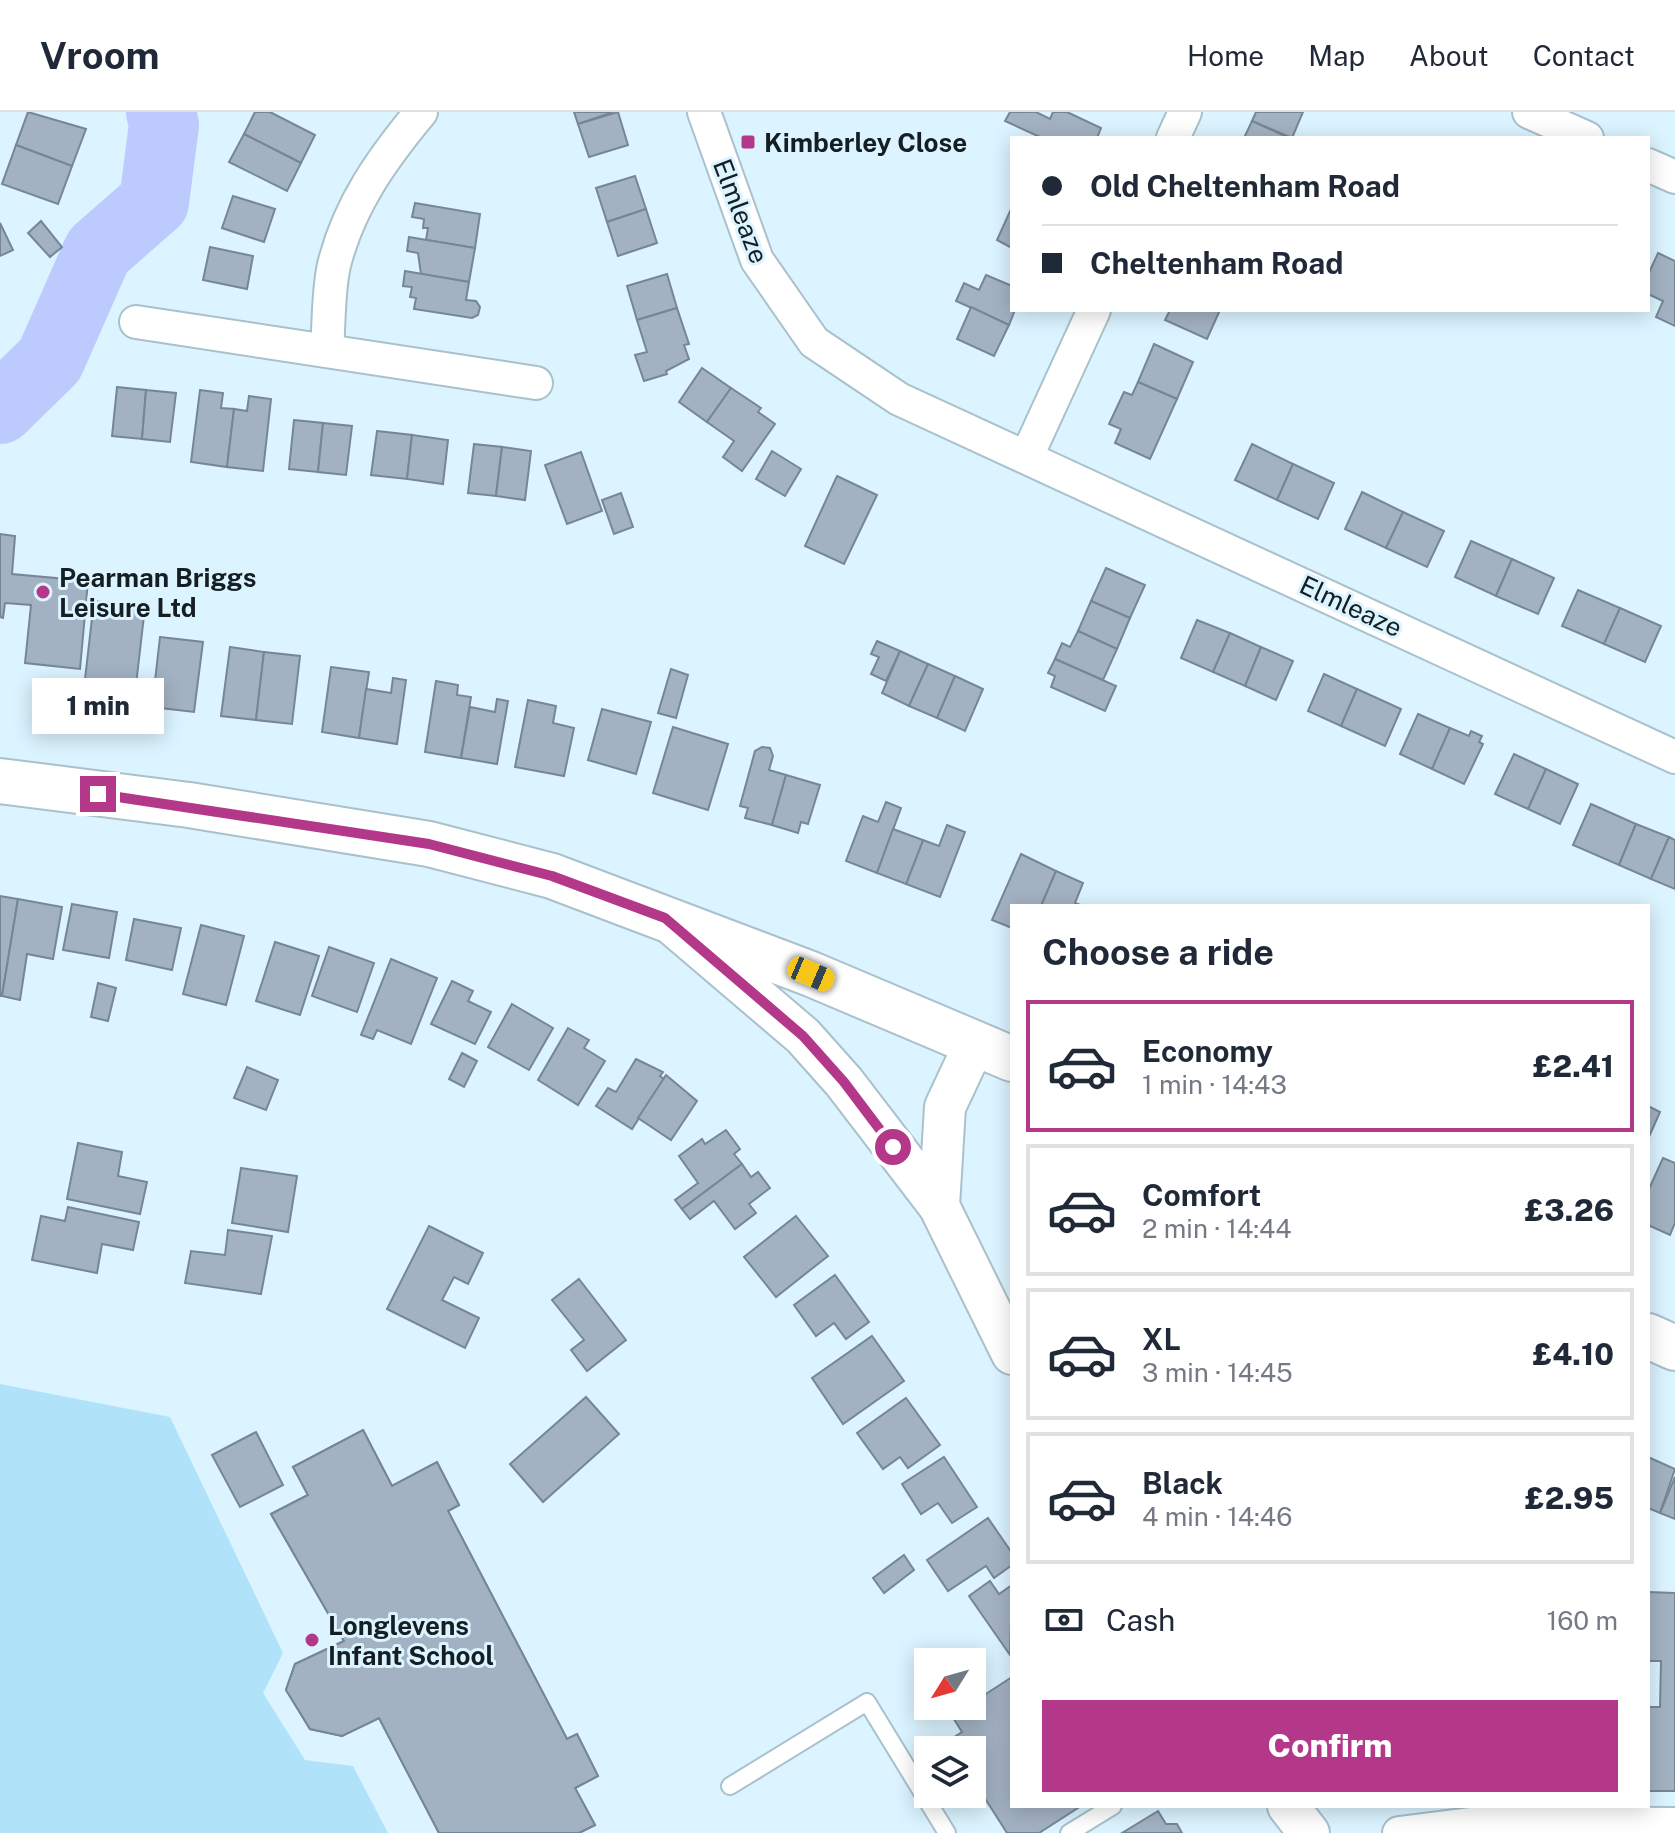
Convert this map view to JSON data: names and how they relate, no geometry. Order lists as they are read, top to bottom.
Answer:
{
  "streets": {
    "street": ["Elmleaze"]
  },
  "places": {
    "transit": ["Kimberley Close"],
    "other": ["Pearman Briggs Leisure Ltd", "Longlevens Infant School"]
  },
  "north": "bottom left",
  "page": {
    "header": "Vroom",
    "nav": [
      "Home",
      "Map",
      "About",
      "Contact"
    ],
    "banner": ["Old Cheltenham Road", "Cheltenham Road"],
    "bubble": "1 min",
    "heading": "Choose a ride",
    "list": [
      {
        "name": "Economy",
        "note": "1 min · 14:43",
        "value": "£2.41"
      },
      {
        "name": "Comfort",
        "note": "2 min · 14:44",
        "value": "£3.26"
      },
      {
        "name": "XL",
        "note": "3 min · 14:45",
        "value": "£4.10"
      },
      {
        "name": "Black",
        "note": "4 min · 14:46",
        "value": "£2.95"
      }
    ],
    "pay": ["Cash", "160 m"],
    "buttons": "Confirm"
  }
}
